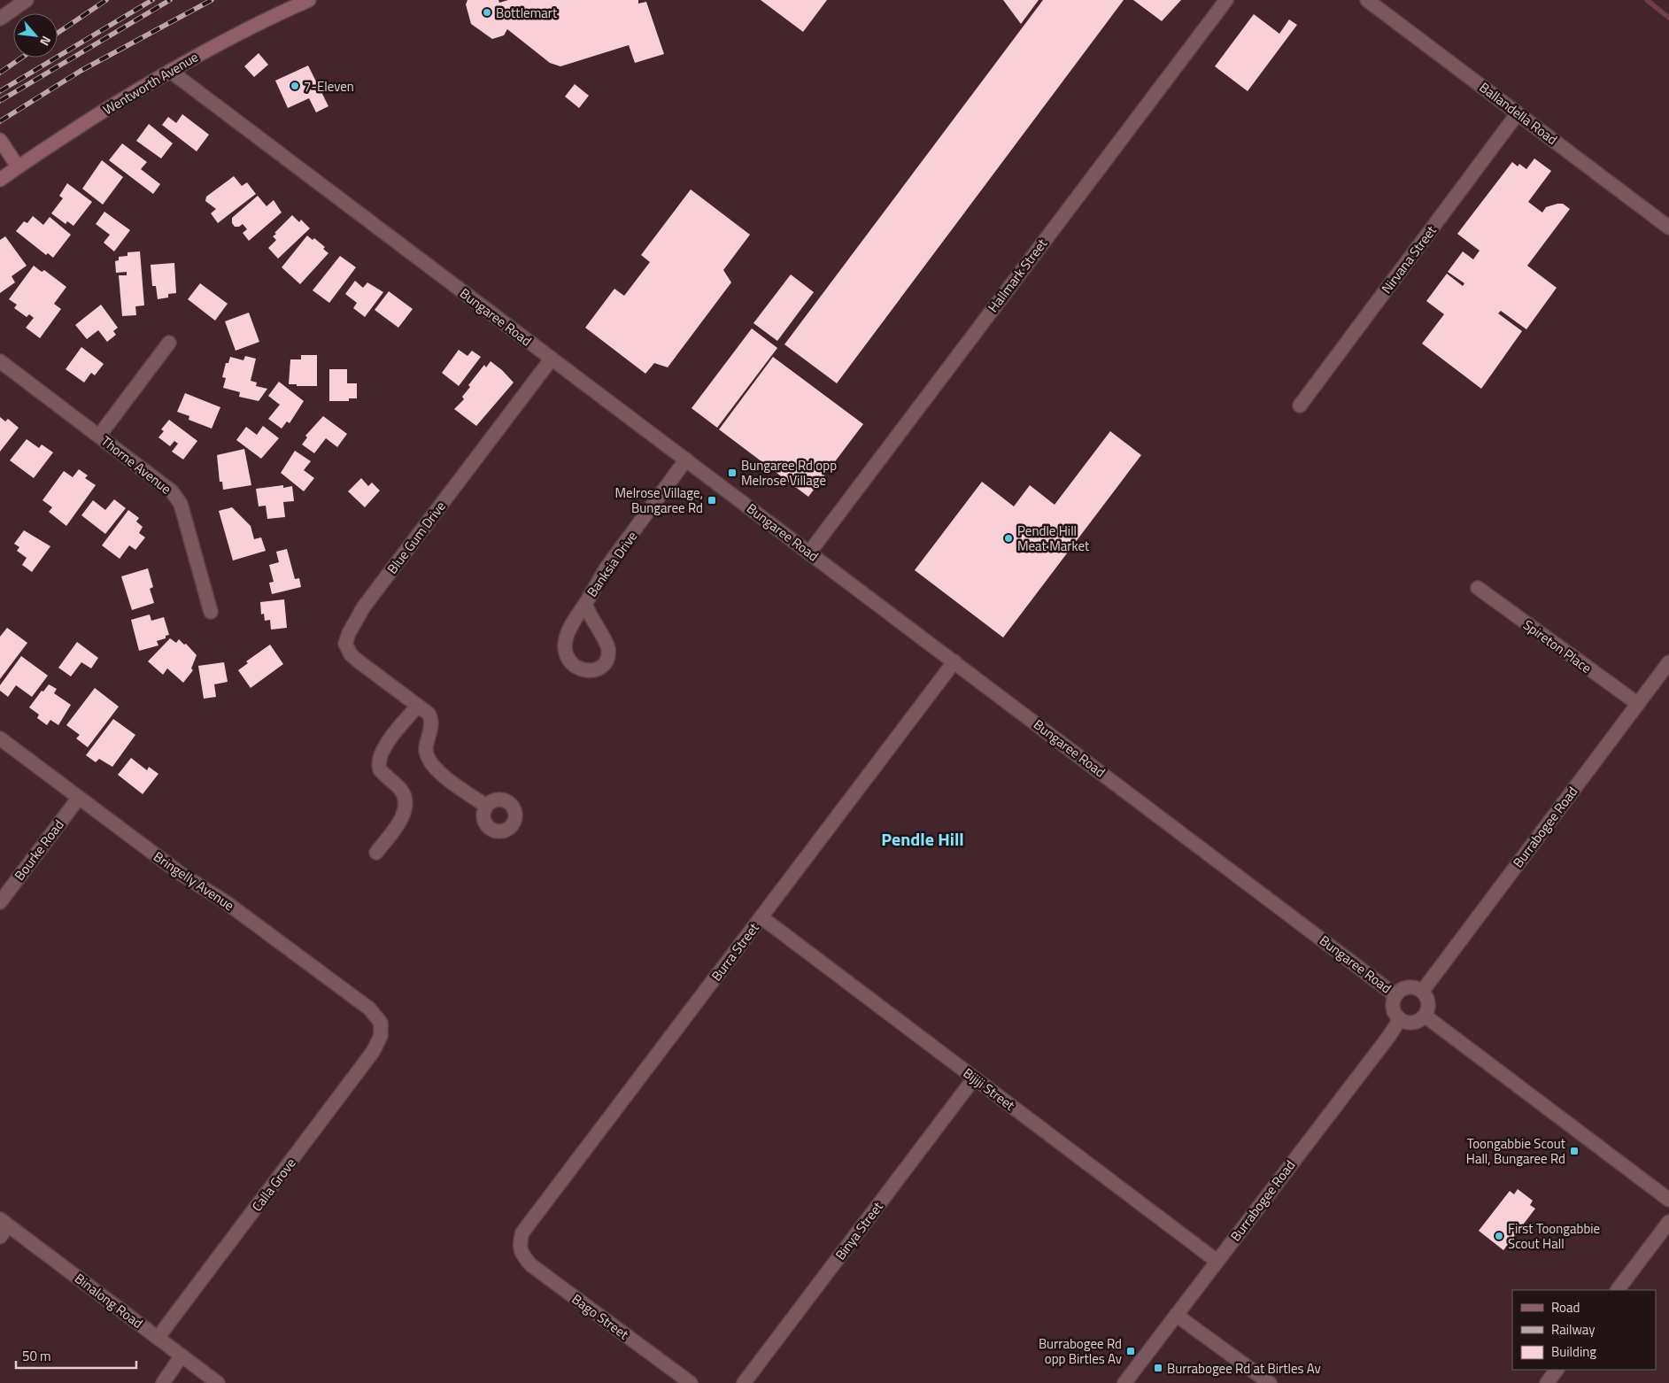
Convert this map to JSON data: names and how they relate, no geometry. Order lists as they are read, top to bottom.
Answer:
{
  "streets": {
    "main road": ["Wentworth Avenue"],
    "street": [
      "Ballandella Road",
      "Nirvana Street",
      "Hallmark Street",
      "Bungaree Road",
      "Thorne Avenue",
      "Blue Gum Drive",
      "Banksia Drive",
      "Spireton Place",
      "Burrabogee Road",
      "Bourke Road",
      "Bringelly Avenue",
      "Burra Street",
      "Bijiji Street",
      "Calla Grove",
      "Binya Street",
      "Binalong Road",
      "Bago Street"
    ]
  },
  "crossings": [
    ["Wentworth Avenue", "Bungaree Road"],
    ["Ballandella Road", "Nirvana Street"],
    ["Hallmark Street", "Bungaree Road"],
    ["Bungaree Road", "Blue Gum Drive"],
    ["Bungaree Road", "Banksia Drive"],
    ["Bungaree Road", "Burrabogee Road"],
    ["Bungaree Road", "Burra Street"],
    ["Spireton Place", "Burrabogee Road"],
    ["Burrabogee Road", "Bijiji Street"],
    ["Bourke Road", "Bringelly Avenue"],
    ["Bringelly Avenue", "Calla Grove"],
    ["Burra Street", "Bijiji Street"],
    ["Burra Street", "Bago Street"],
    ["Bijiji Street", "Binya Street"],
    ["Calla Grove", "Binalong Road"]
  ],
  "districts": ["Pendle Hill"],
  "places": {
    "other": [
      "Bottlemart",
      "7-Eleven",
      "Pendle Hill Meat Market",
      "First Toongabbie Scout Hall"
    ],
    "transit": [
      "Bungaree Rd opp Melrose Village",
      "Melrose Village, Bungaree Rd",
      "Toongabbie Scout Hall, Bungaree Rd",
      "Burrabogee Rd opp Birtles Av",
      "Burrabogee Rd at Birtles Av"
    ]
  },
  "legend": ["Road", "Railway", "Building"],
  "scale_bar": "50 m",
  "north": "bottom right"
}
